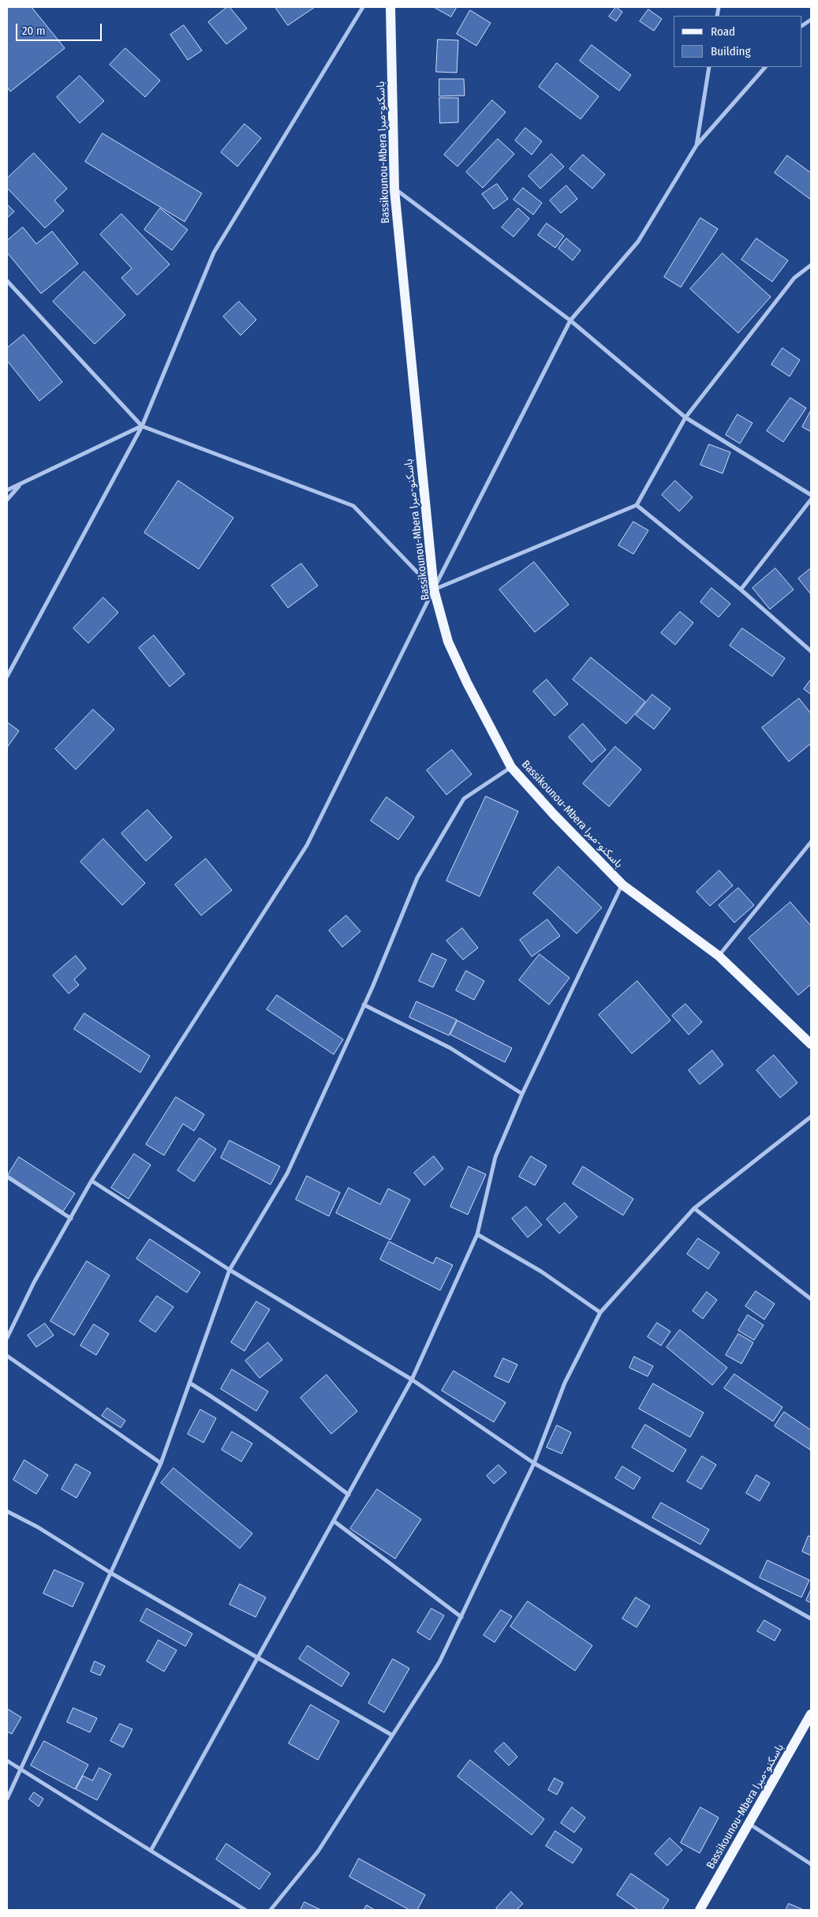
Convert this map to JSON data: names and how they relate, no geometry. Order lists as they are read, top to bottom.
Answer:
{
  "streets": {
    "main road": ["Bassikounou-Mbera باسكنو-مبرا"]
  },
  "legend": ["Road", "Building"],
  "scale_bar": "20 m"
}
